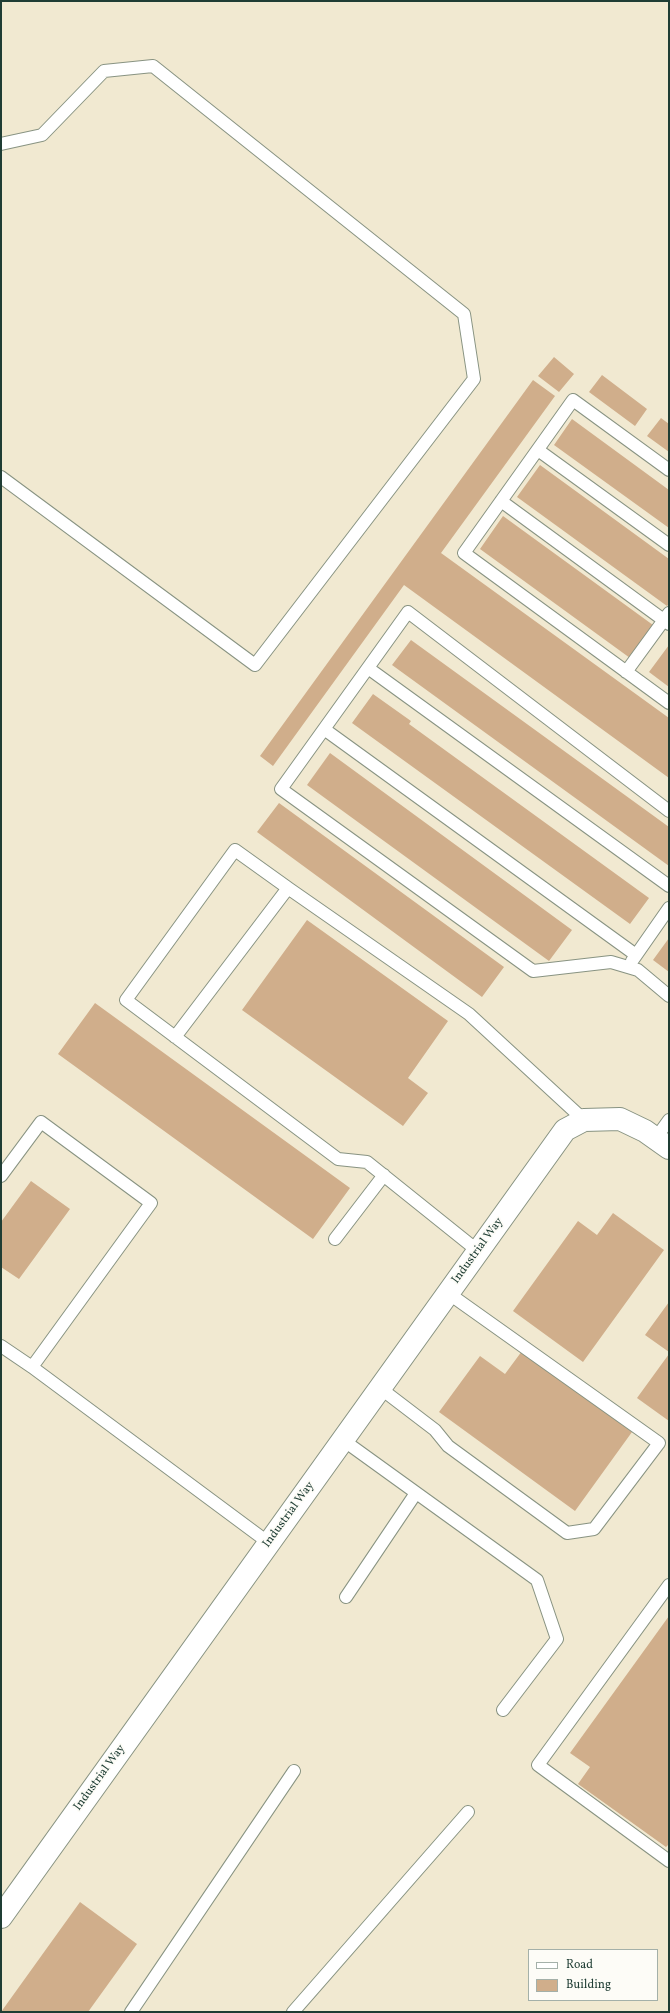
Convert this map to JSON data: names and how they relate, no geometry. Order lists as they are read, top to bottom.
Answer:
{
  "streets": {
    "street": ["Industrial Way"]
  },
  "legend": ["Road", "Building"]
}
